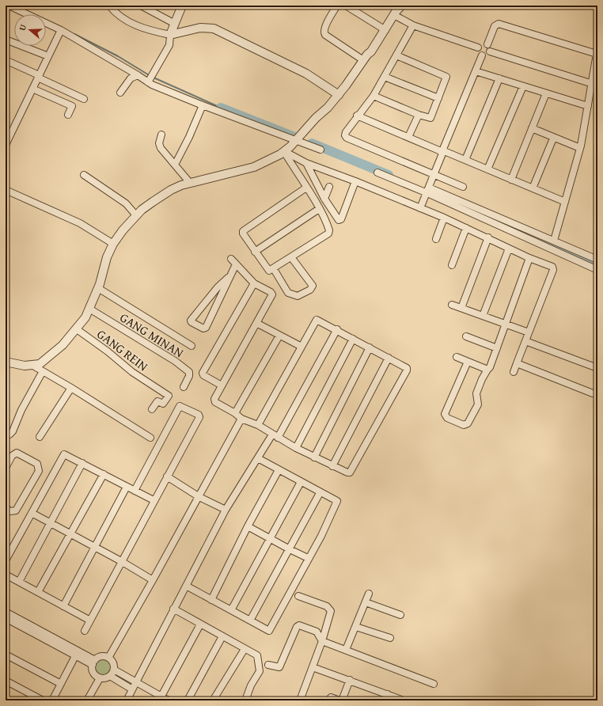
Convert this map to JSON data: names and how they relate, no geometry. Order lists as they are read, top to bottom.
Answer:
{
  "streets": {
    "street": ["GANG MINAN", "GANG REIN"]
  },
  "north": "left"
}
